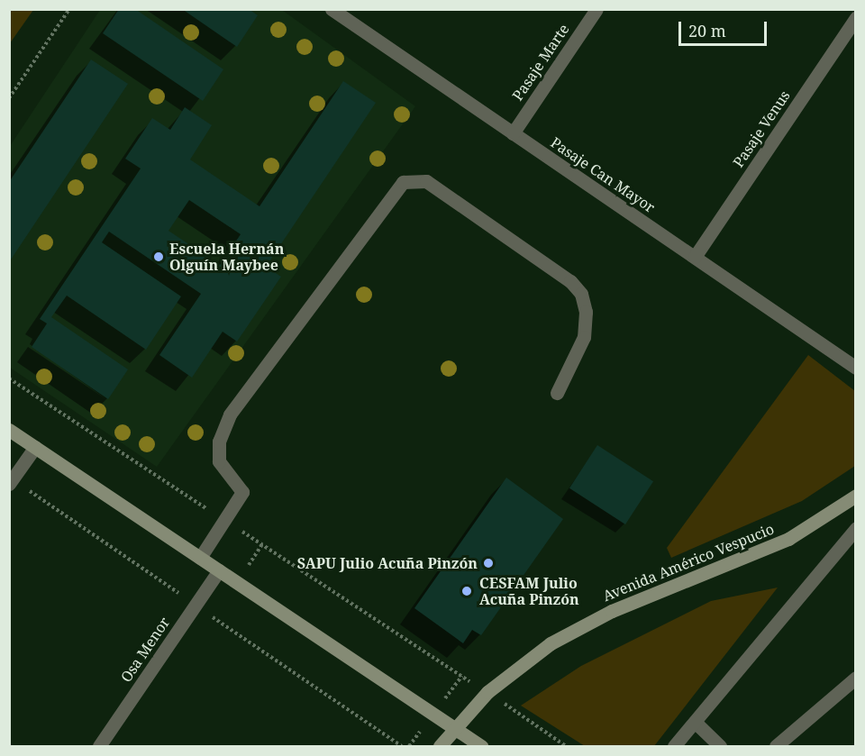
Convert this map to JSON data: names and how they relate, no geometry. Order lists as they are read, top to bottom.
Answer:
{
  "streets": {
    "main road": ["Avenida Américo Vespucio"],
    "street": [
      "Pasaje Marte",
      "Pasaje Venus",
      "Pasaje Can Mayor",
      "Osa Menor"
    ]
  },
  "crossings": [
    ["Pasaje Marte", "Pasaje Can Mayor"],
    ["Pasaje Venus", "Pasaje Can Mayor"]
  ],
  "places": ["Escuela Hernán Olguín Maybee", "SAPU Julio Acuña Pinzón", "CESFAM Julio Acuña Pinzón"],
  "scale_bar": "20 m"
}
